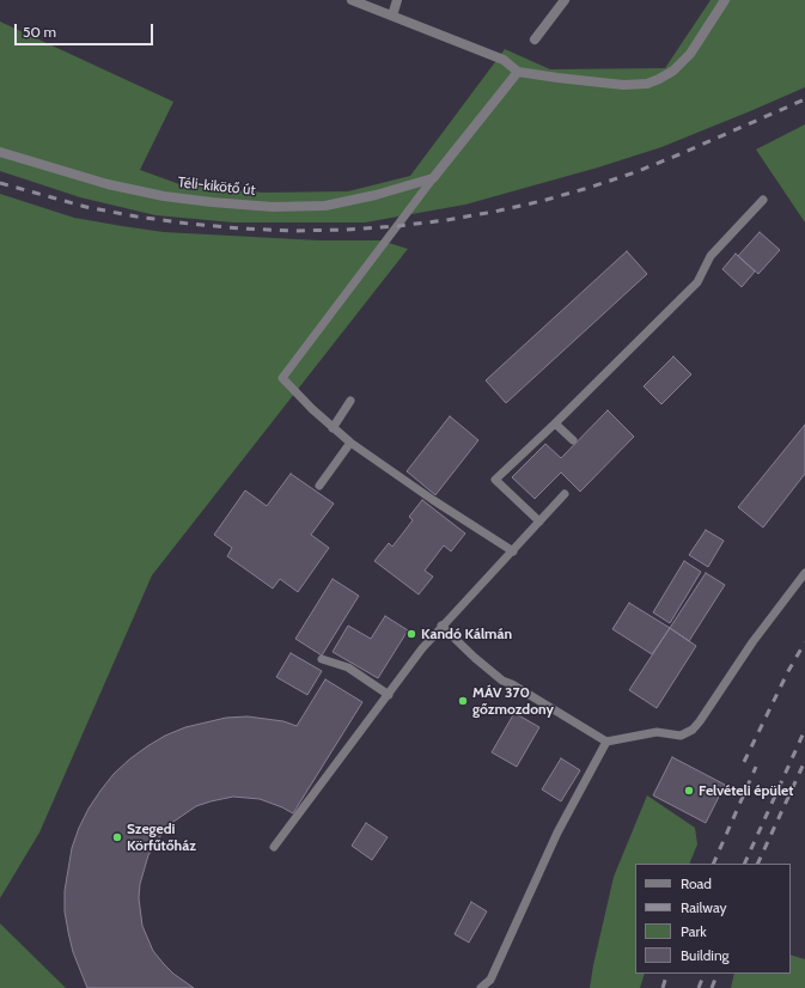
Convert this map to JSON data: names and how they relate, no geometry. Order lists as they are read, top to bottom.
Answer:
{
  "streets": {
    "street": ["Téli-kikötő út"]
  },
  "places": [
    "Kandó Kálmán",
    "MÁV 370 gőzmozdony",
    "Felvételi épület",
    "Szegedi Körfűtőház"
  ],
  "legend": [
    "Road",
    "Railway",
    "Park",
    "Building"
  ],
  "scale_bar": "50 m"
}
